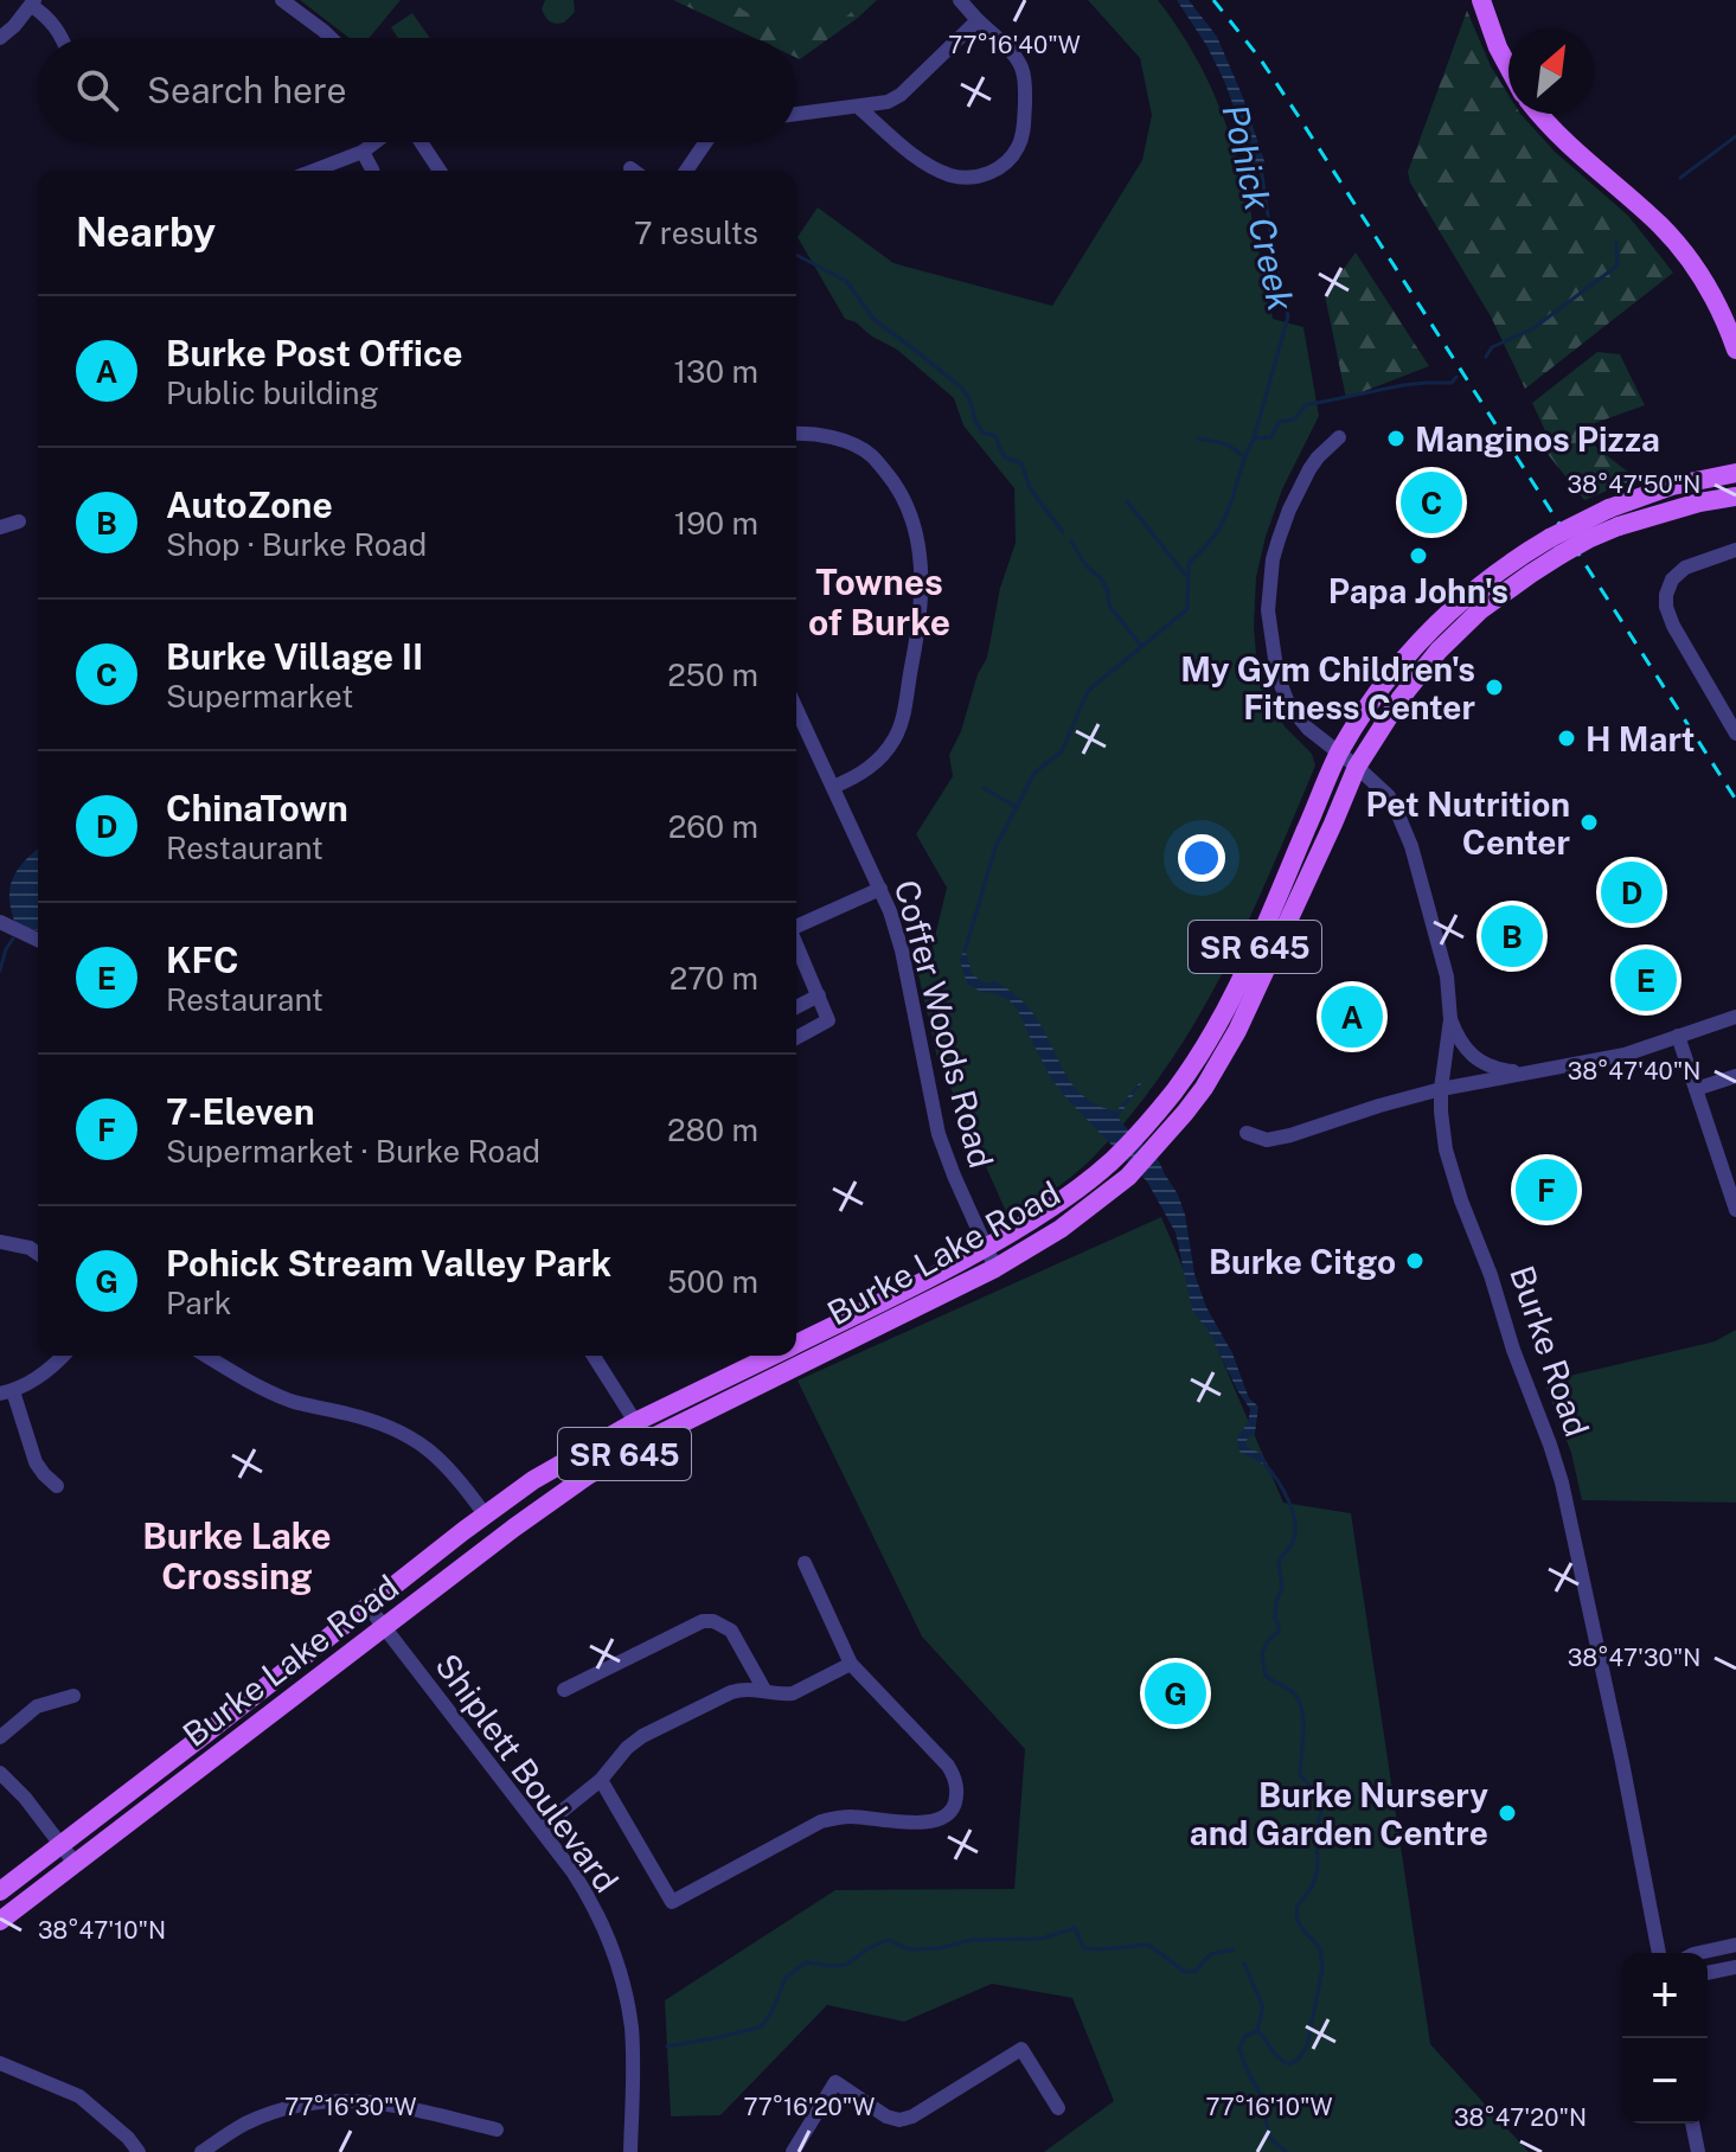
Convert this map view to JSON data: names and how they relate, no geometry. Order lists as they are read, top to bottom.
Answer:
{
  "streets": {
    "main road": ["SR 645", "Burke Lake Road"],
    "street": ["Coffer Woods Road", "Burke Road", "Shiplett Boulevard"]
  },
  "crossings": [
    ["Coffer Woods Road", "Burke Lake Road"],
    ["Burke Lake Road", "Burke Road"],
    ["Burke Lake Road", "Shiplett Boulevard"]
  ],
  "districts": ["Townes of Burke", "Burke Lake Crossing"],
  "water": ["Pohick Creek"],
  "places": [
    "Manginos Pizza",
    "Papa John's",
    "My Gym Children's Fitness Center",
    "H Mart",
    "Pet Nutrition Center",
    "Burke Citgo",
    "Burke Nursery and Garden Centre"
  ],
  "north": "top right",
  "page": {
    "search": "Search here",
    "heading": ["Nearby", "7 results"],
    "list": [
      {
        "mark": "A",
        "name": "Burke Post Office",
        "note": "Public building",
        "value": "130 m"
      },
      {
        "mark": "B",
        "name": "AutoZone",
        "note": "Shop · Burke Road",
        "value": "190 m"
      },
      {
        "mark": "C",
        "name": "Burke Village II",
        "note": "Supermarket",
        "value": "250 m"
      },
      {
        "mark": "D",
        "name": "ChinaTown",
        "note": "Restaurant",
        "value": "260 m"
      },
      {
        "mark": "E",
        "name": "KFC",
        "note": "Restaurant",
        "value": "270 m"
      },
      {
        "mark": "F",
        "name": "7-Eleven",
        "note": "Supermarket · Burke Road",
        "value": "280 m"
      },
      {
        "mark": "G",
        "name": "Pohick Stream Valley Park",
        "note": "Park",
        "value": "500 m"
      }
    ],
    "pins": [
      "C",
      "D",
      "B",
      "E",
      "A",
      "F",
      "G"
    ],
    "map_buttons": ["+", "−"]
  },
  "coordinates": [
    "77°16'40\"W",
    "38°47'50\"N",
    "38°47'40\"N",
    "38°47'30\"N",
    "38°47'10\"N",
    "77°16'30\"W",
    "77°16'20\"W",
    "77°16'10\"W",
    "38°47'20\"N"
  ]
}
